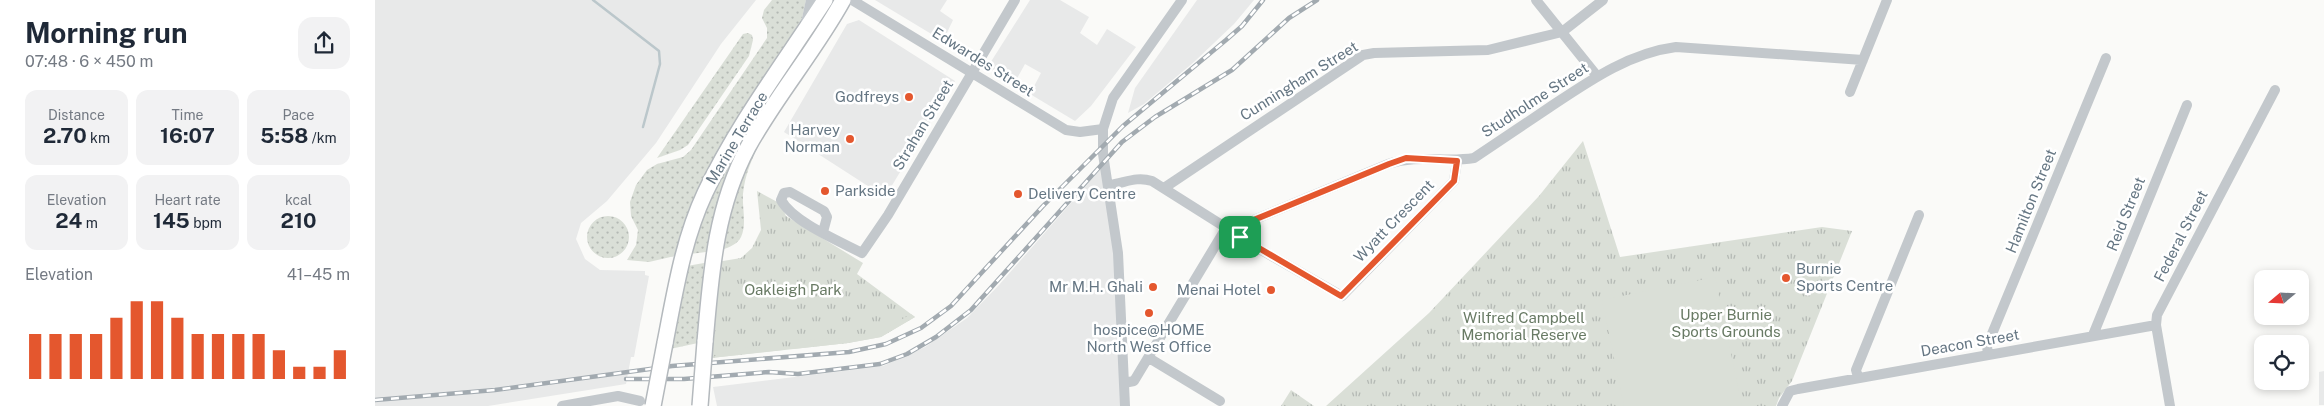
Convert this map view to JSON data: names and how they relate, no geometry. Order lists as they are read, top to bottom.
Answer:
{
  "streets": {
    "highway": ["Marine Terrace"],
    "street": [
      "Edwardes Street",
      "Cunningham Street",
      "Studholme Street",
      "Strahan Street",
      "Hamilton Street",
      "Reid Street",
      "Wyatt Crescent",
      "Federal Street",
      "Deacon Street"
    ]
  },
  "crossings": [
    ["Edwardes Street", "Strahan Street"],
    ["Studholme Street", "Wyatt Crescent"],
    ["Hamilton Street", "Deacon Street"],
    ["Reid Street", "Deacon Street"],
    ["Federal Street", "Deacon Street"]
  ],
  "parks": ["Oakleigh Park", "Upper Burnie Sports Grounds", "Wilfred Campbell Memorial Reserve"],
  "places": [
    "Godfreys",
    "Harvey Norman",
    "Parkside",
    "Delivery Centre",
    "Burnie Sports Centre",
    "Mr M.H. Ghali",
    "Menai Hotel",
    "hospice@HOME North West Office"
  ],
  "north": "left",
  "page": {
    "heading": ["Morning run", "07:48 · 6 × 450 m"],
    "stats": [
      ["Distance", "2.70 km"],
      ["Time", "16:07"],
      ["Pace", "5:58 /km"],
      ["Elevation", "24 m"],
      ["Heart rate", "145 bpm"],
      ["kcal", "210"]
    ],
    "chart": ["Elevation", "41–45 m"]
  }
}
